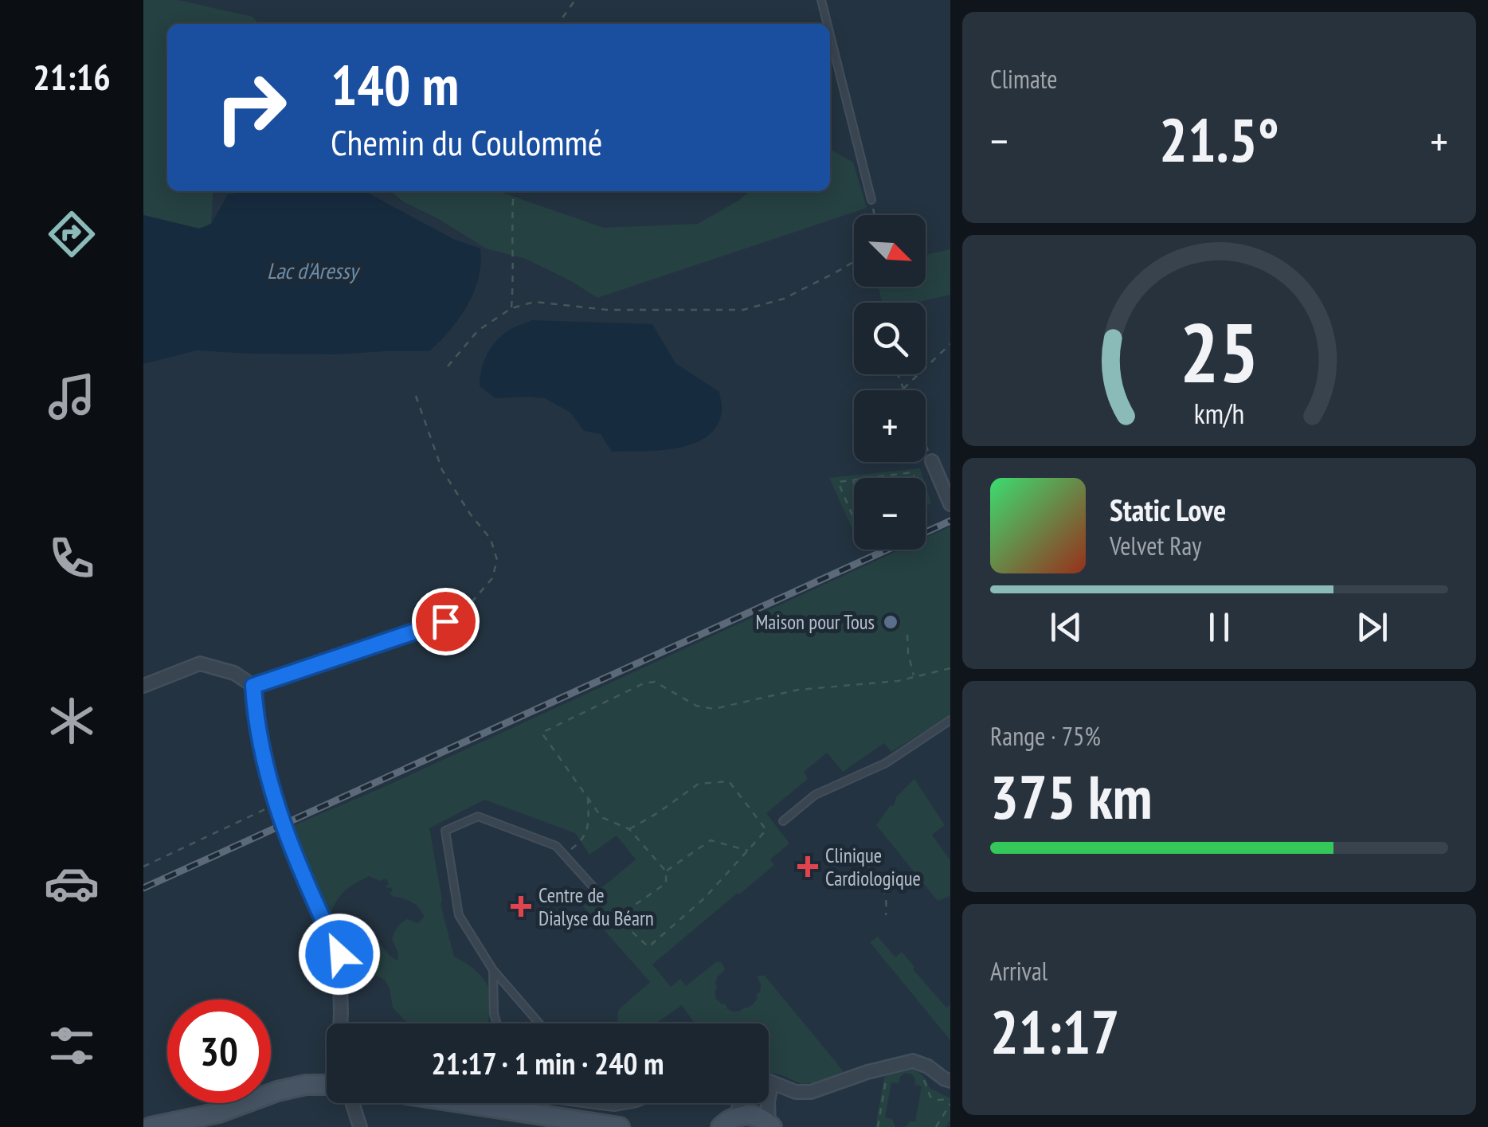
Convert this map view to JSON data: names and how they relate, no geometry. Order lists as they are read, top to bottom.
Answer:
{
  "water": ["Lac d'Aressy"],
  "places": {
    "other": ["Maison pour Tous"],
    "health": ["Clinique Cardiologique", "Centre de Dialyse du Béarn"]
  },
  "north": "bottom right",
  "page": {
    "tabs": "21:16",
    "tile": [
      "Climate",
      ["Range · 75%", "375 km"],
      ["Arrival", "21:17"]
    ],
    "turn": ["140 m", "Chemin du Coulommé"],
    "heat": ["−", "21.5°", "+"],
    "map_buttons": ["+", "−"],
    "song": ["Static Love", "Velvet Ray"],
    "limit": "30",
    "trip": "21:17 · 1 min · 240 m",
    "gauge": ["25", "km/h"]
  }
}
